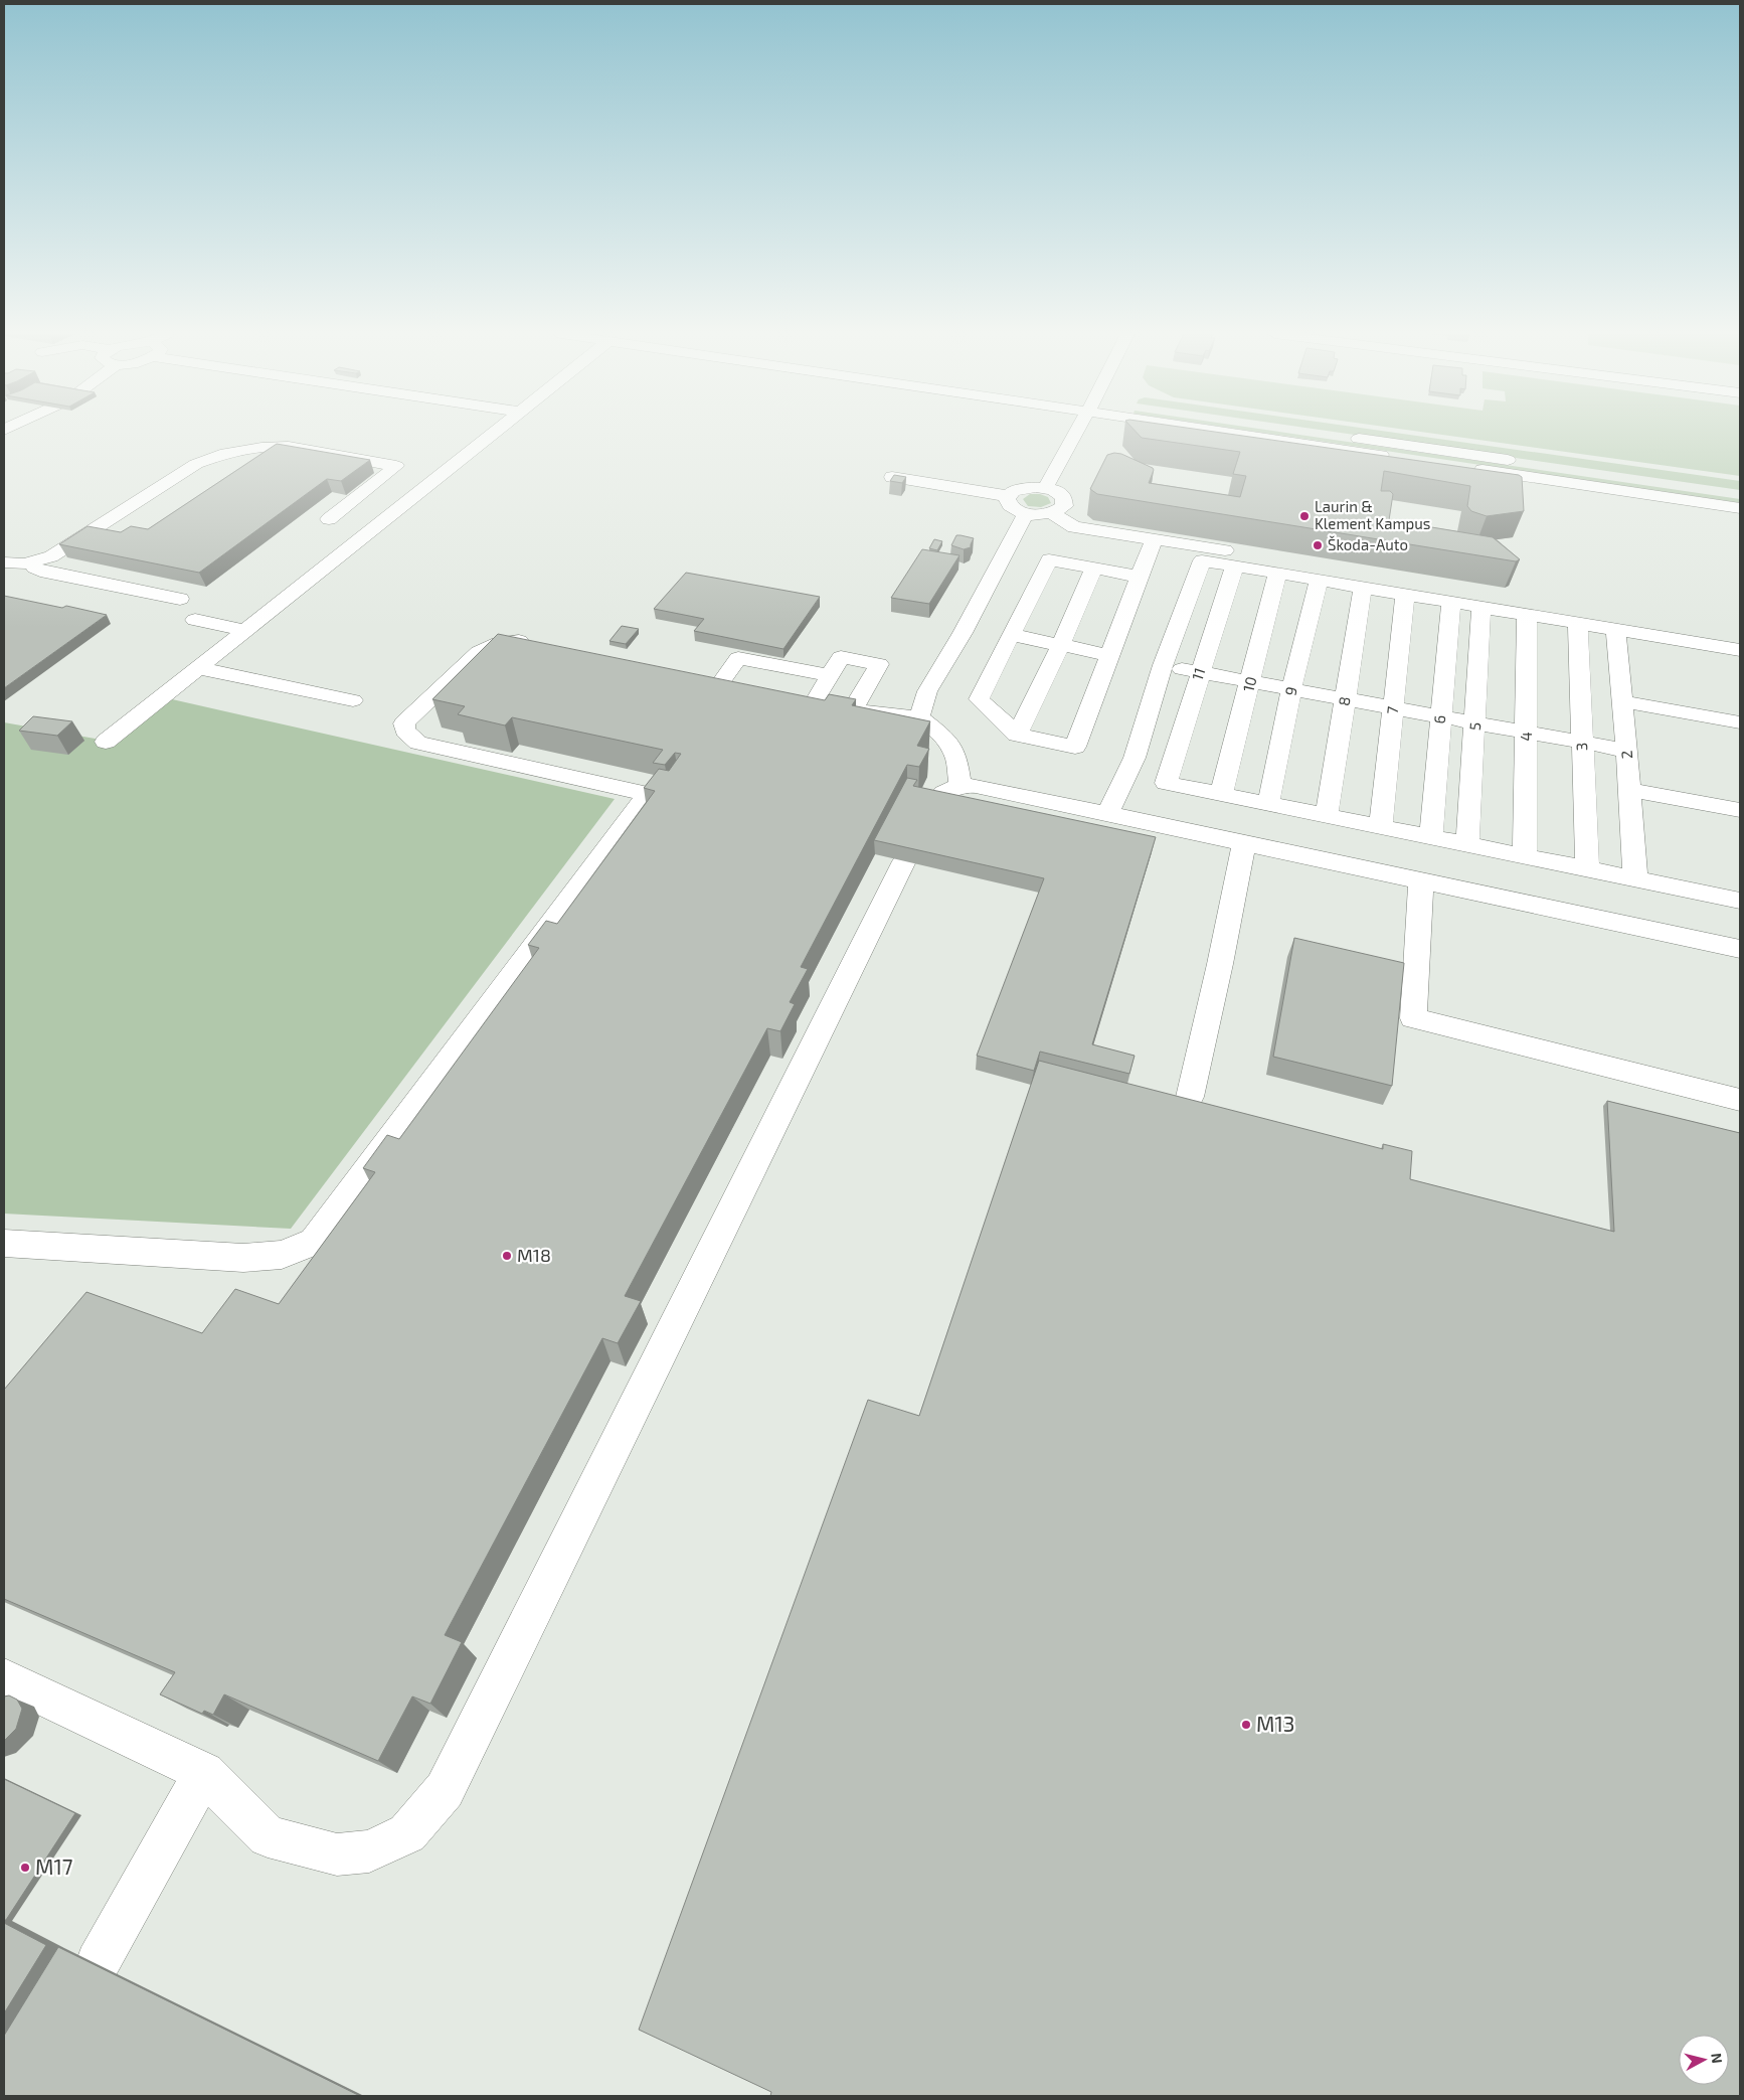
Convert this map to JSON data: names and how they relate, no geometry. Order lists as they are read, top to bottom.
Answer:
{
  "streets": {
    "street": [
      "11",
      "10",
      "9",
      "8",
      "7",
      "6",
      "5",
      "4",
      "3",
      "2"
    ]
  },
  "crossings": [
    ["11", "10"]
  ],
  "places": [
    "Laurin & Klement Kampus",
    "Škoda-Auto",
    "M18",
    "M13",
    "M17"
  ],
  "north": "right"
}
